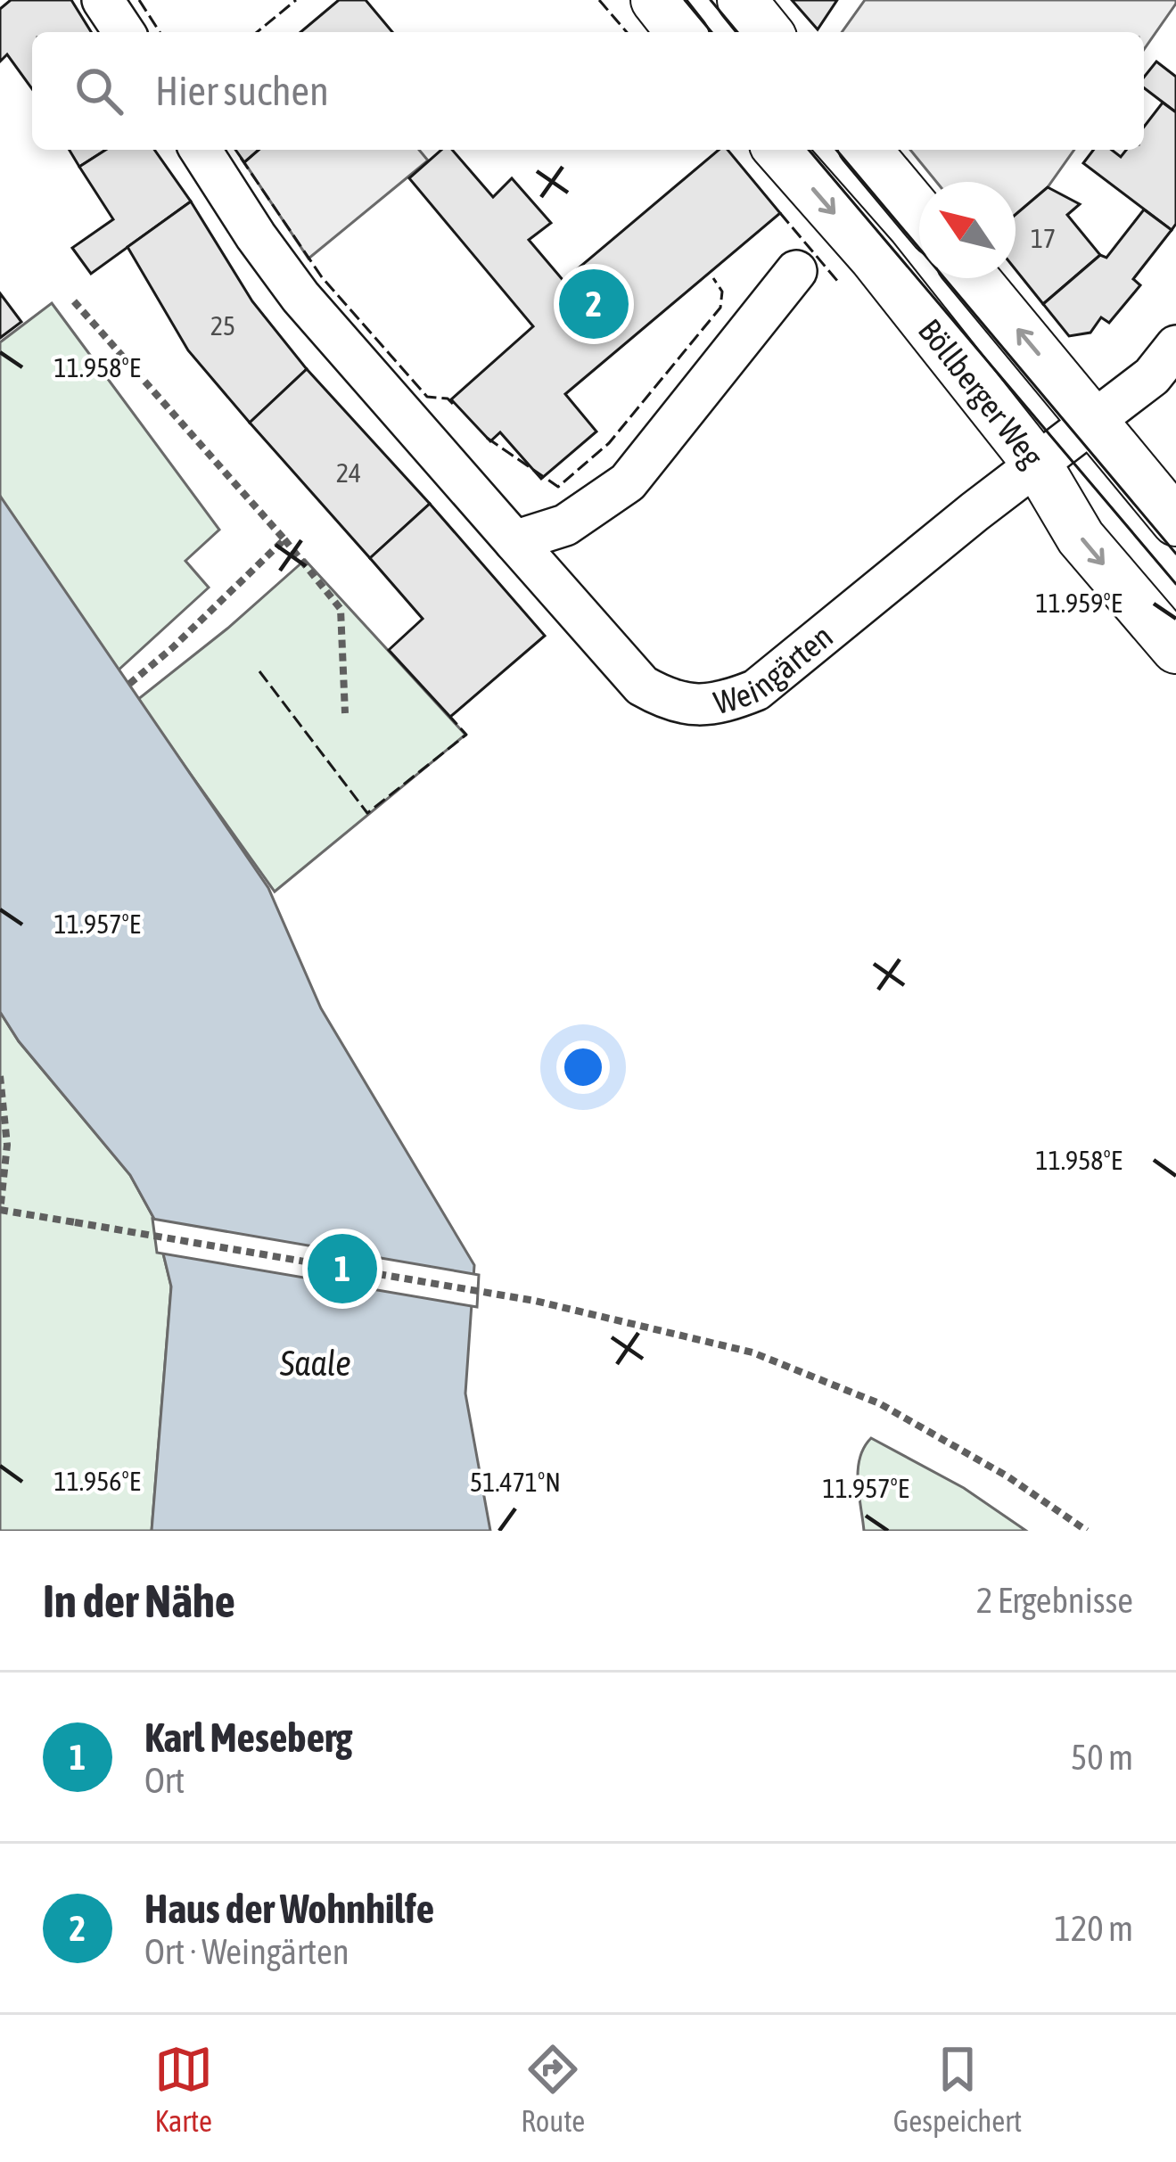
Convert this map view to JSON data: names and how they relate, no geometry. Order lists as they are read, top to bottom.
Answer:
{
  "streets": {
    "street": ["Böllberger Weg", "Weingärten"]
  },
  "crossings": [
    ["Böllberger Weg", "Weingärten"]
  ],
  "water": ["Saale"],
  "house_numbers": ["17", "25", "24"],
  "north": "top left",
  "page": {
    "search": "Hier suchen",
    "pins": ["2", "1"],
    "heading": ["In der Nähe", "2 Ergebnisse"],
    "list": [
      {
        "mark": "1",
        "name": "Karl Meseberg",
        "note": "Ort",
        "value": "50 m"
      },
      {
        "mark": "2",
        "name": "Haus der Wohnhilfe",
        "note": "Ort · Weingärten",
        "value": "120 m"
      }
    ],
    "nav": ["Karte", "Route", "Gespeichert"]
  },
  "coordinates": [
    "11.958°E",
    "11.959°E",
    "11.957°E",
    "11.956°E",
    "51.471°N"
  ]
}
